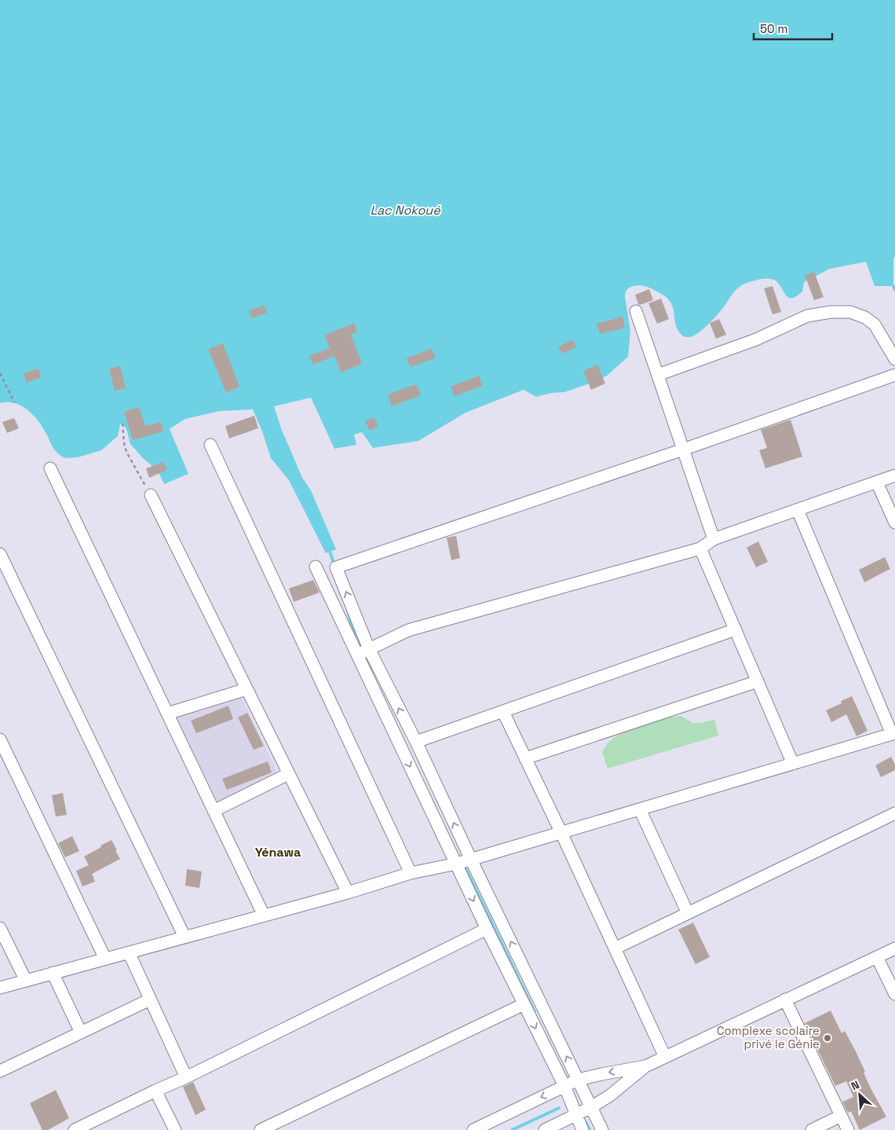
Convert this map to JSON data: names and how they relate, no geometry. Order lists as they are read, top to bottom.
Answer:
{
  "districts": ["Yénawa"],
  "water": ["Lac Nokoué"],
  "places": ["Complexe scolaire privé le Génie"],
  "scale_bar": "50 m",
  "north": "top left"
}
